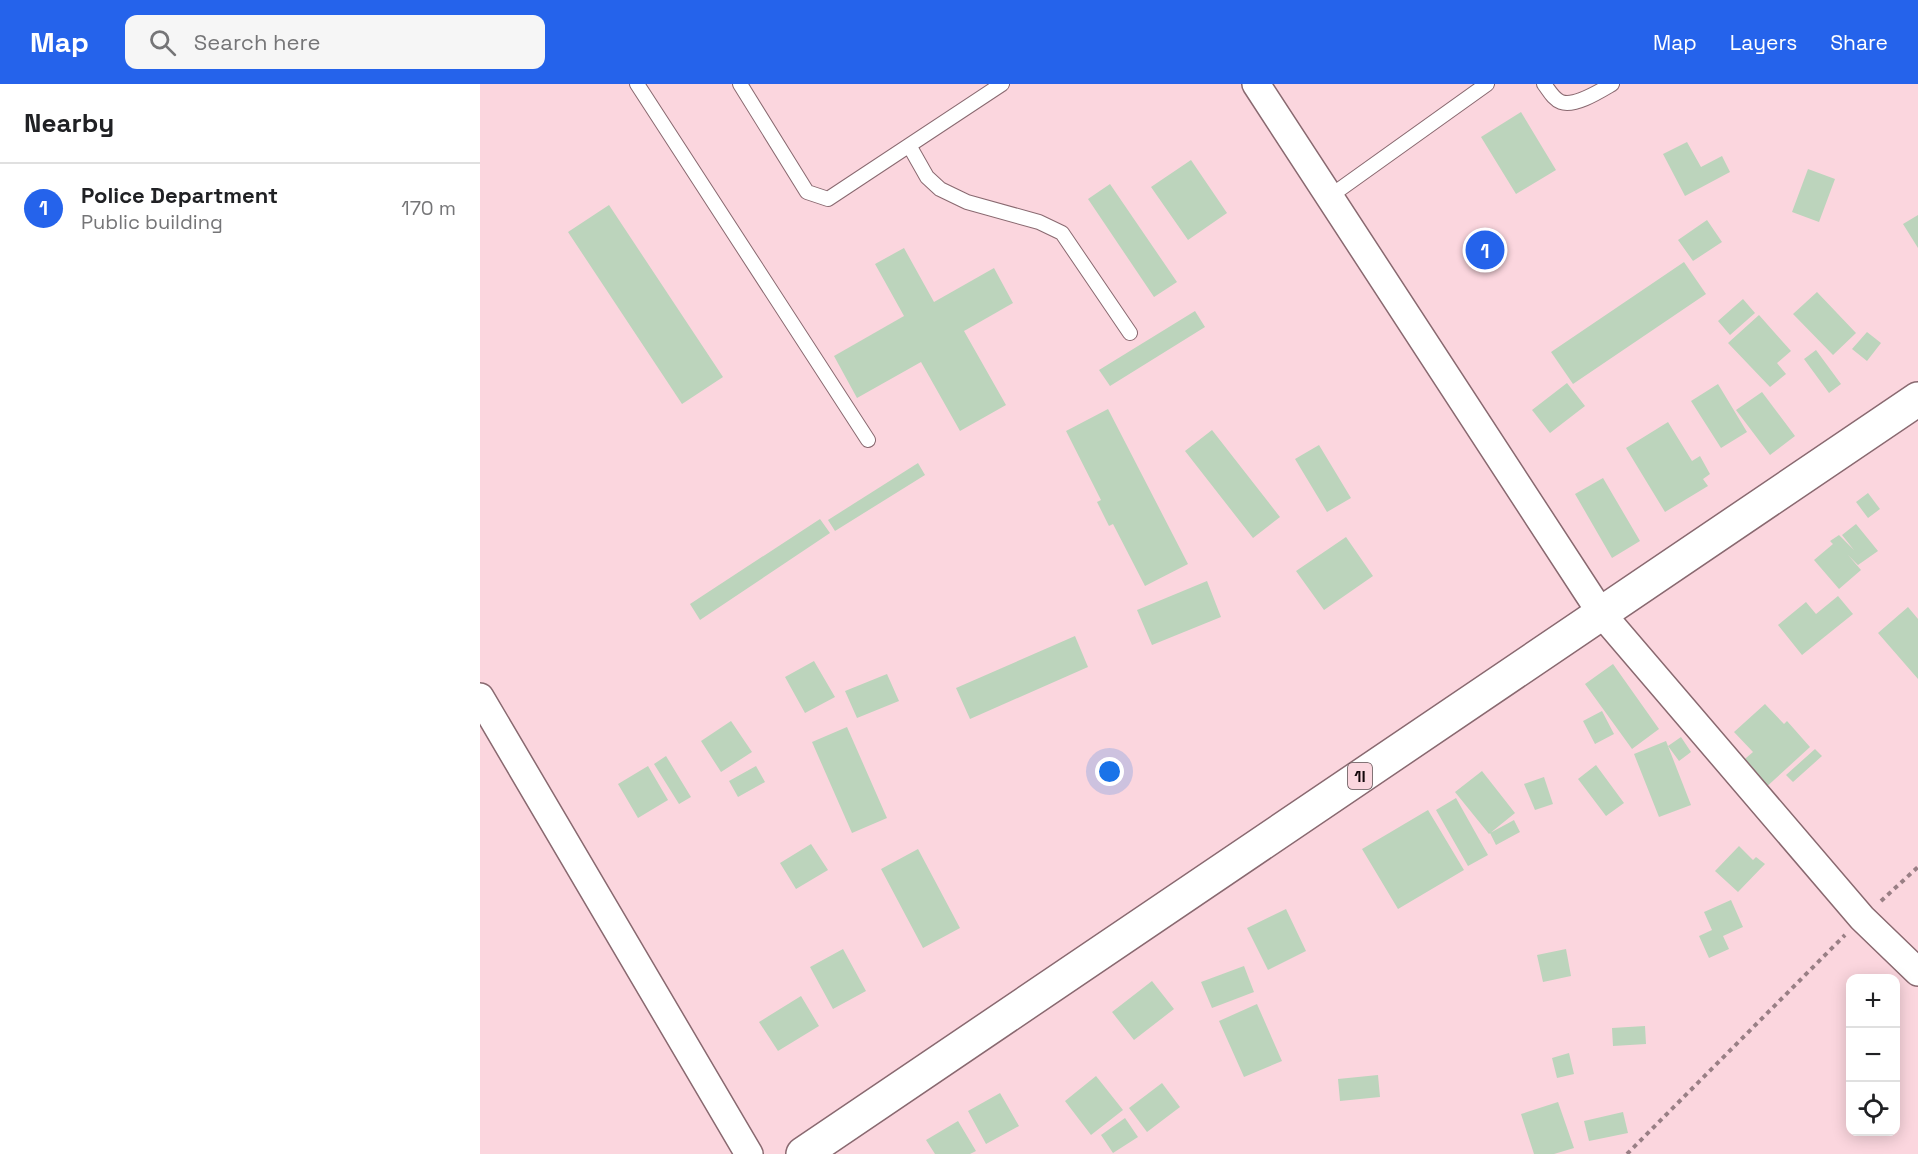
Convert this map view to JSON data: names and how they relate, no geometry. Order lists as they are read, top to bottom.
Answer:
{
  "streets": {
    "highway": ["1I"]
  },
  "page": {
    "header": "Map",
    "search": "Search here",
    "nav": ["Map", "Layers", "Share"],
    "heading": "Nearby",
    "list": [
      {
        "mark": "1",
        "name": "Police Department",
        "note": "Public building",
        "value": "170 m"
      }
    ],
    "pins": "1",
    "map_buttons": ["+", "−"]
  }
}
